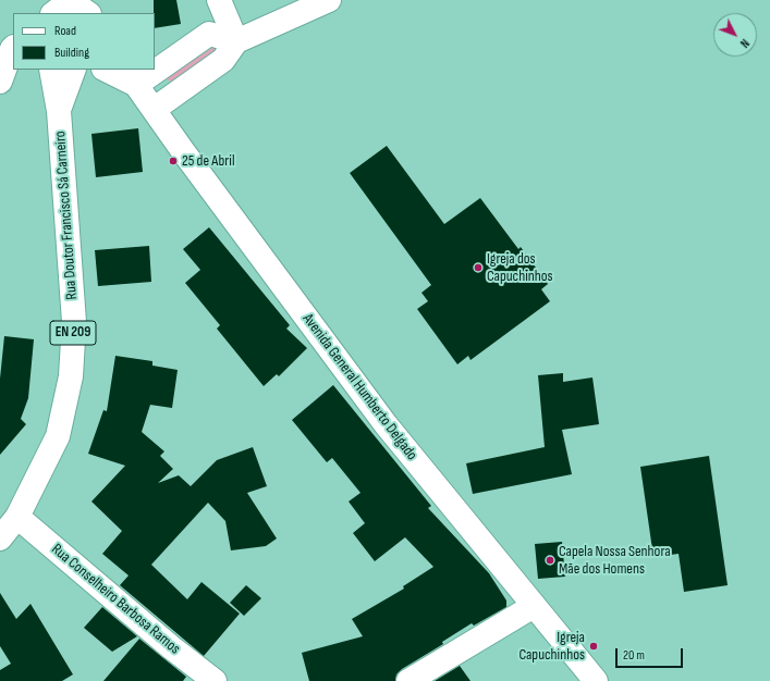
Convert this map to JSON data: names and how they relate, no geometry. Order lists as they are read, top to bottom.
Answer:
{
  "streets": {
    "street": [
      "Rua Doutor Francisco Sá Carneiro",
      "EN 209",
      "Avenida General Humberto Delgado",
      "Rua Conselheiro Barbosa Ramos"
    ]
  },
  "crossings": [
    ["Rua Doutor Francisco Sá Carneiro", "Rua Conselheiro Barbosa Ramos"]
  ],
  "places": [
    "25 de Abril",
    "Igreja dos Capuchinhos",
    "Capela Nossa Senhora Mãe dos Homens",
    "Igreja Capuchinhos"
  ],
  "legend": ["Road", "Building"],
  "scale_bar": "20 m",
  "north": "bottom right"
}
